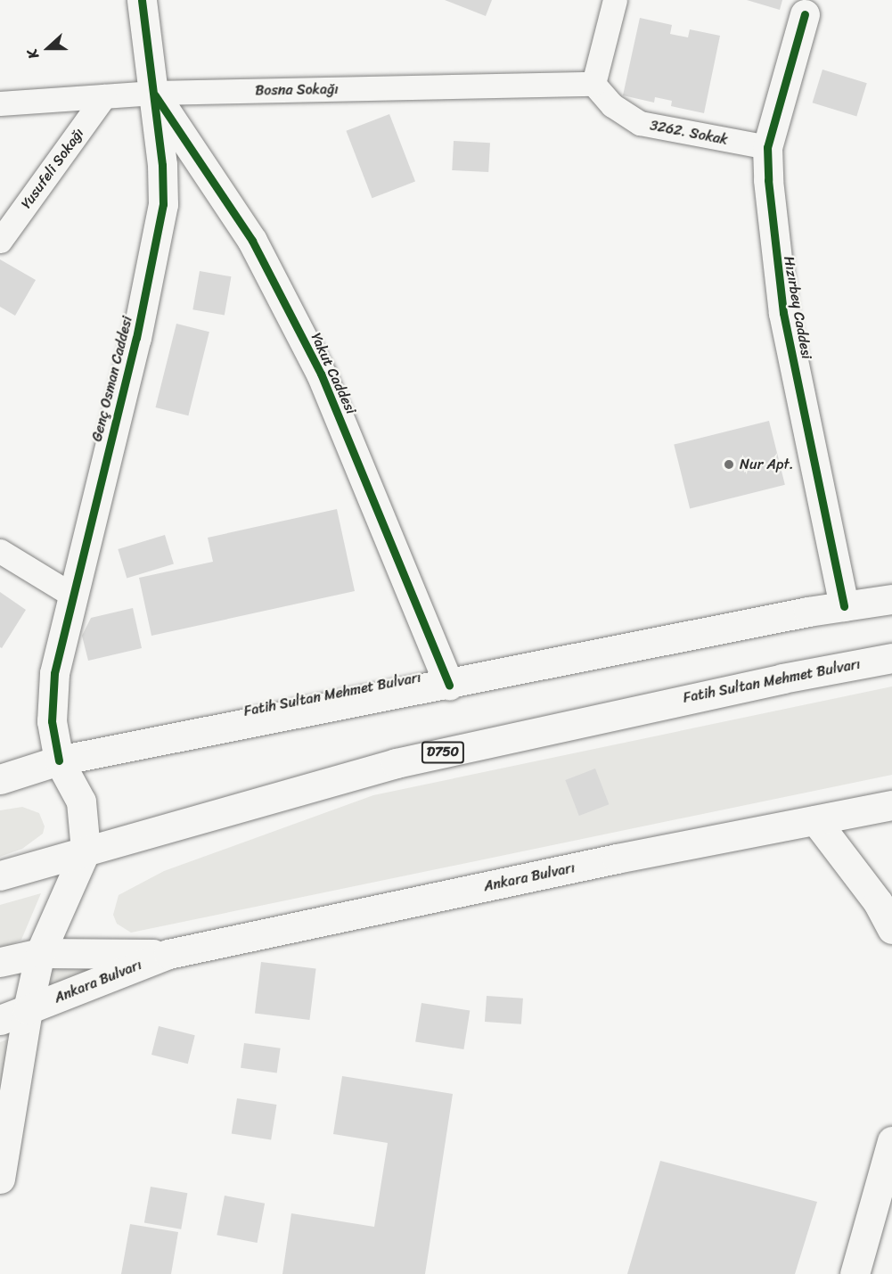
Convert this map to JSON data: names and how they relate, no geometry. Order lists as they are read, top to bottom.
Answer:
{
  "streets": {
    "main road": [
      "Hızırbey Caddesi",
      "Yakut Caddesi",
      "Genç Osman Caddesi",
      "Fatih Sultan Mehmet Bulvarı",
      "D750",
      "Ankara Bulvarı"
    ],
    "street": ["Bosna Sokağı", "3262. Sokak", "Yusufeli Sokağı"]
  },
  "crossings": [
    ["Bosna Sokağı", "3262. Sokak"],
    ["Bosna Sokağı", "Yusufeli Sokağı"],
    ["Bosna Sokağı", "Yakut Caddesi"],
    ["Bosna Sokağı", "Genç Osman Caddesi"],
    ["3262. Sokak", "Hızırbey Caddesi"],
    ["Hızırbey Caddesi", "Fatih Sultan Mehmet Bulvarı"],
    ["Yakut Caddesi", "Genç Osman Caddesi"],
    ["Yakut Caddesi", "Fatih Sultan Mehmet Bulvarı"],
    ["Genç Osman Caddesi", "Fatih Sultan Mehmet Bulvarı"],
    ["Genç Osman Caddesi", "Ankara Bulvarı"],
    ["Fatih Sultan Mehmet Bulvarı", "Ankara Bulvarı"]
  ],
  "places": ["Nur Apt."],
  "north": "left"
}
